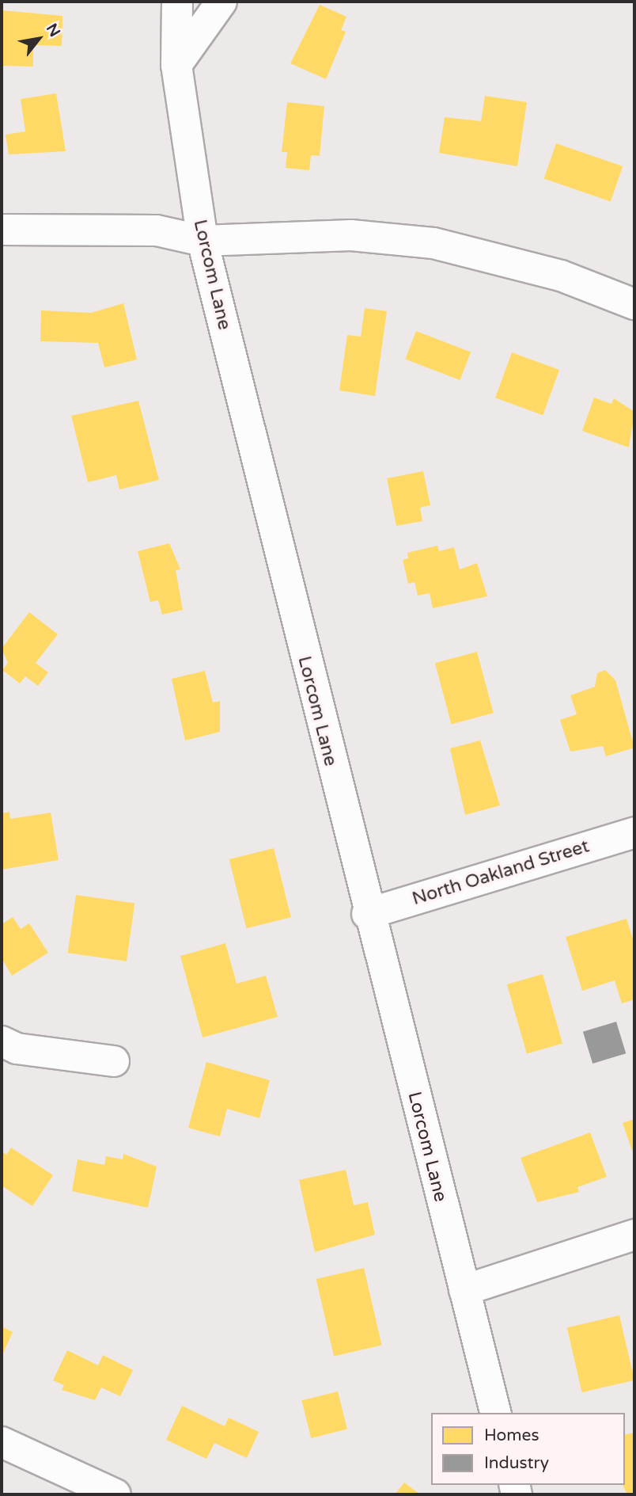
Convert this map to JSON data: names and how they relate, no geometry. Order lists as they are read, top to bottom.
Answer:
{
  "streets": {
    "street": ["Lorcom Lane", "North Oakland Street"]
  },
  "crossings": [
    ["Lorcom Lane", "North Oakland Street"]
  ],
  "legend": ["Homes", "Industry"],
  "north": "top right"
}
